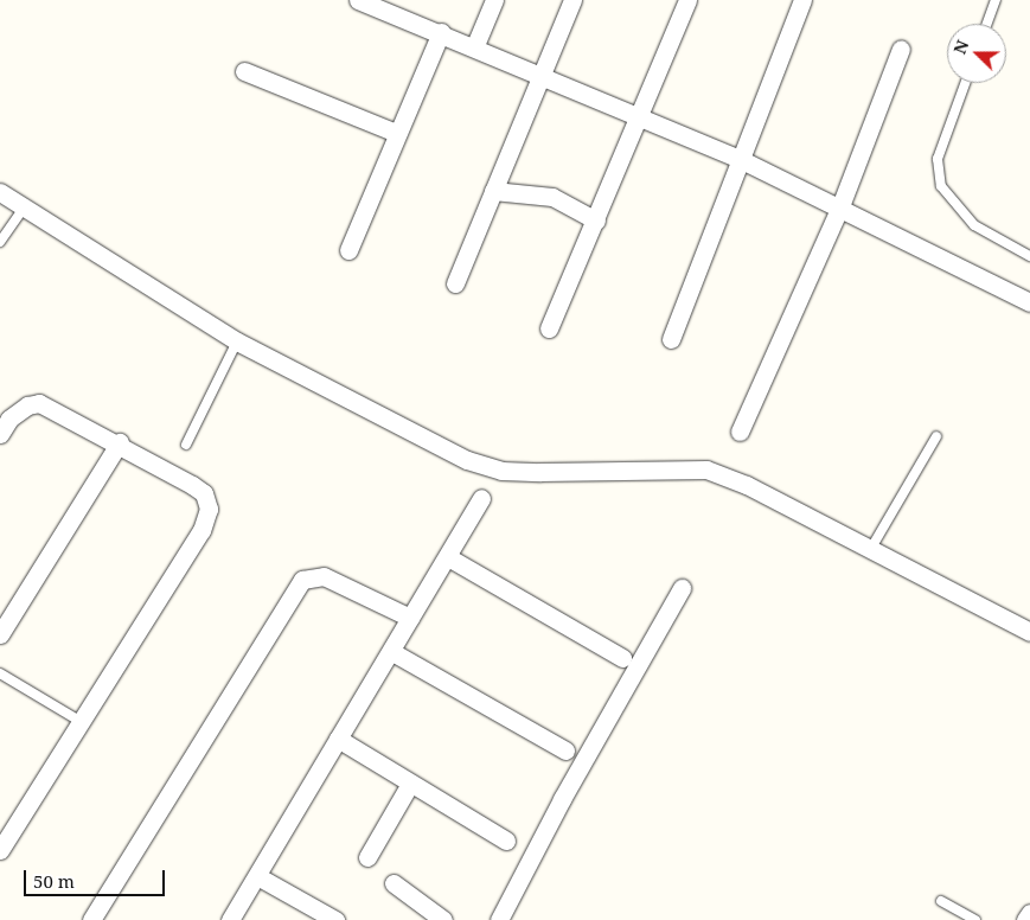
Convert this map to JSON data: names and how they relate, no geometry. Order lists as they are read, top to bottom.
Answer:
{
  "scale_bar": "50 m",
  "north": "left"
}
